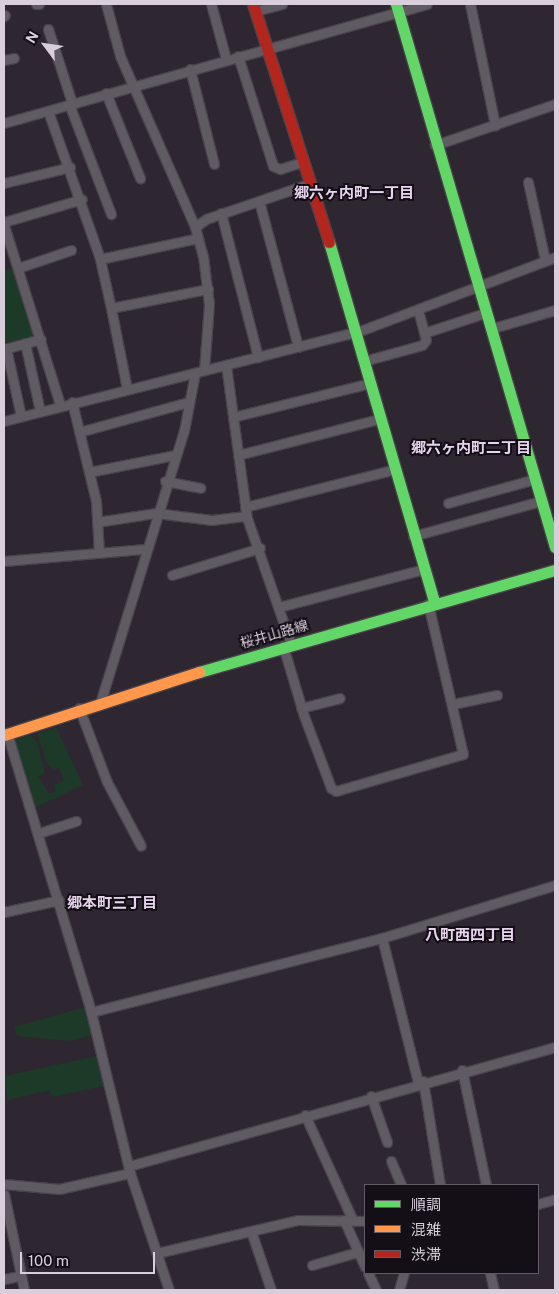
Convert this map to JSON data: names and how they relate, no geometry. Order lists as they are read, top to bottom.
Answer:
{
  "streets": {
    "street": ["桜井山路線"]
  },
  "districts": [
    "郷六ヶ内町一丁目",
    "郷六ヶ内町二丁目",
    "郷本町三丁目",
    "八町西四丁目"
  ],
  "legend": ["順調", "混雑", "渋滞"],
  "scale_bar": "100 m",
  "north": "top left"
}
